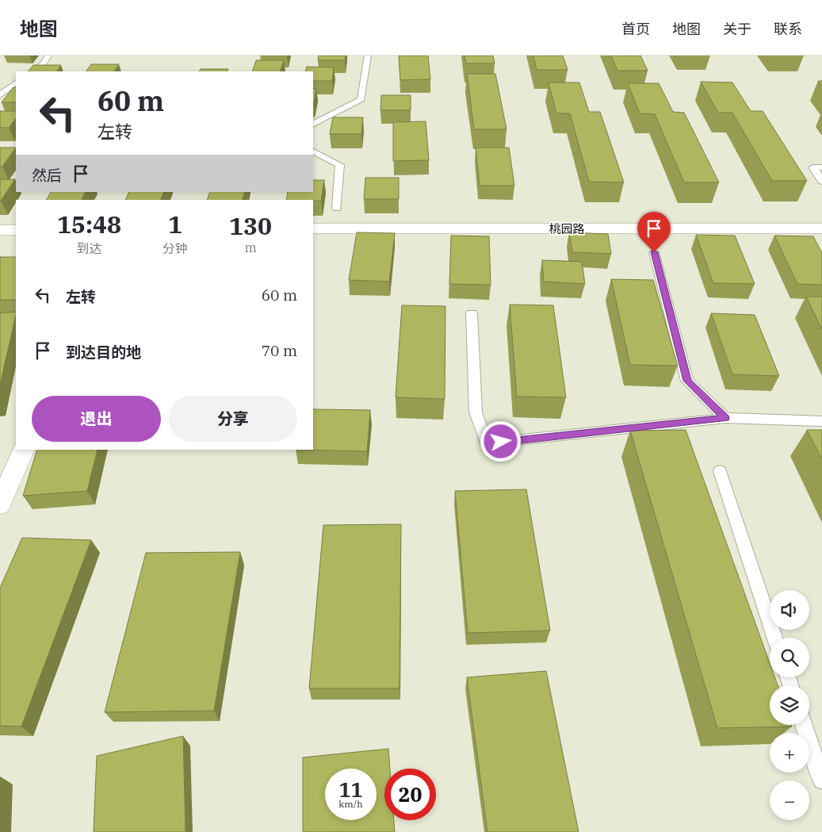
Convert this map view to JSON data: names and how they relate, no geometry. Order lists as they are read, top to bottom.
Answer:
{
  "streets": {
    "street": ["桃园路"]
  },
  "page": {
    "header": "地图",
    "nav": [
      "首页",
      "地图",
      "关于",
      "联系"
    ],
    "turn": ["60 m", "左转"],
    "then": "然后",
    "eta": [
      "15:48",
      "到达",
      "1",
      "分钟",
      "130",
      "m"
    ],
    "list": [
      {
        "name": "左转",
        "value": "60 m"
      },
      {
        "name": "到达目的地",
        "value": "70 m"
      }
    ],
    "buttons": ["退出", "分享"],
    "map_buttons": ["+", "−"],
    "speed": "11 km/h",
    "limit": "20"
  }
}
